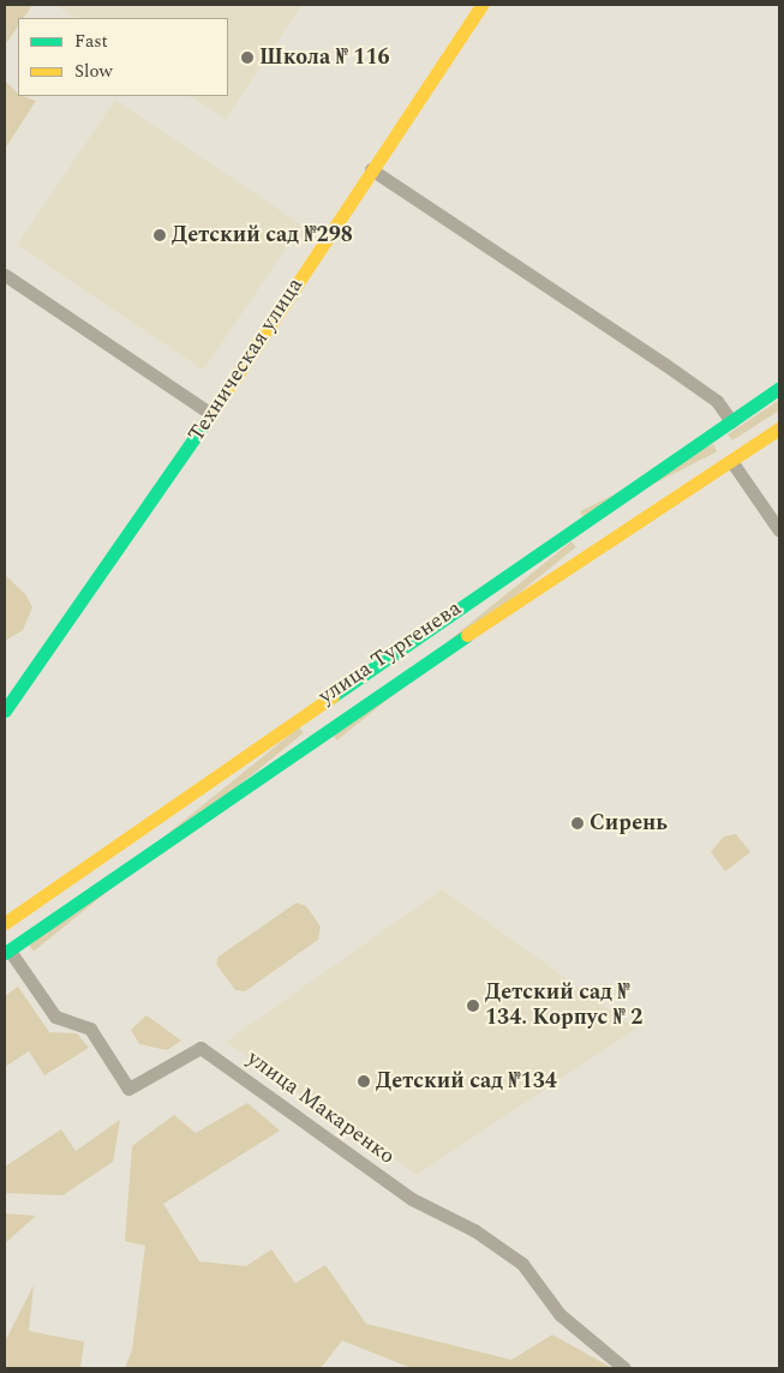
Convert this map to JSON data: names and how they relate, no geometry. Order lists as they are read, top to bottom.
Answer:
{
  "streets": {
    "main road": ["Техническая улица", "улица Тургенева"],
    "street": ["улица Макаренко"]
  },
  "crossings": [
    ["улица Тургенева", "улица Макаренко"]
  ],
  "places": [
    "Школа № 116",
    "Детский сад №298",
    "Сирень",
    "Детский сад № 134. Корпус № 2",
    "Детский сад №134"
  ],
  "legend": ["Fast", "Slow"]
}
